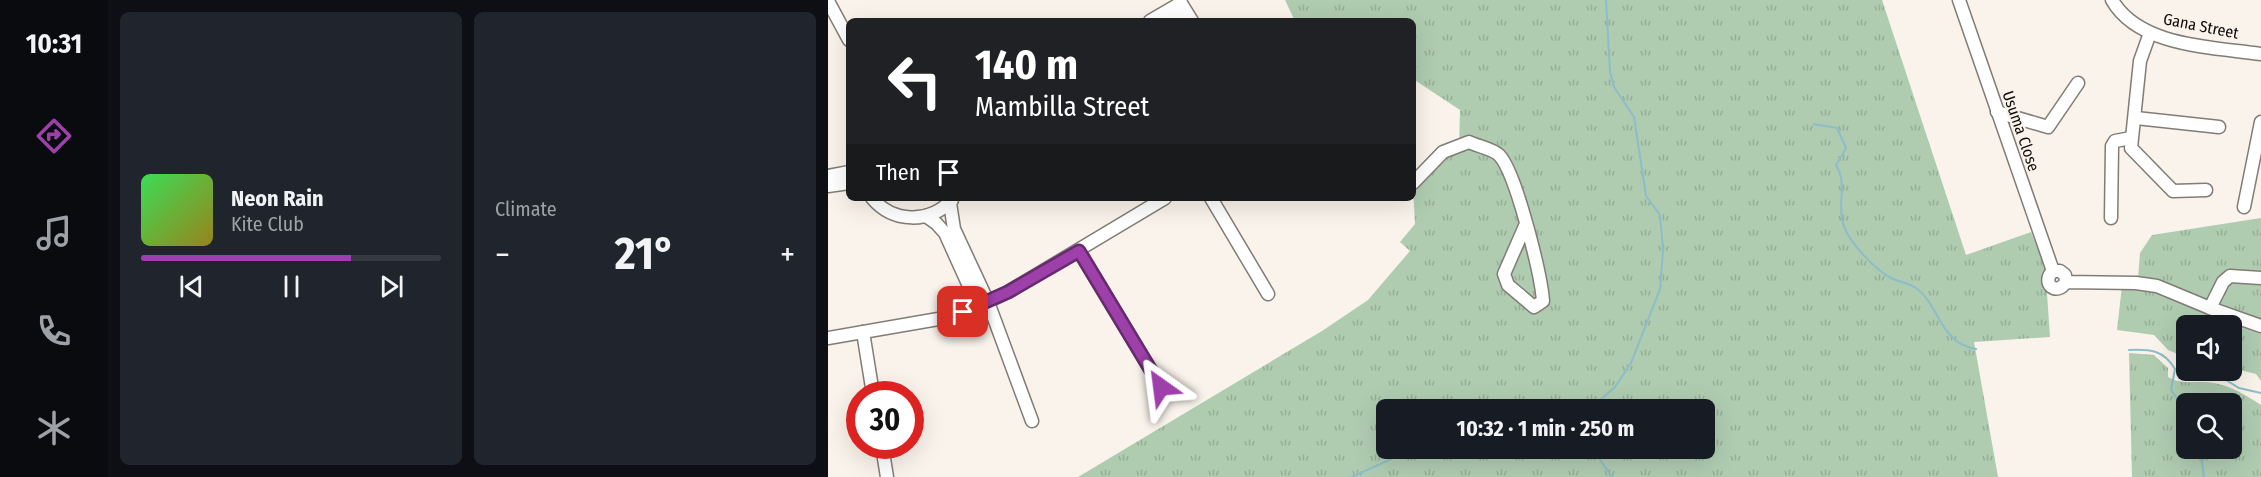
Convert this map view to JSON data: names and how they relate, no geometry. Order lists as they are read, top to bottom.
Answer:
{
  "streets": {
    "street": ["Gana Street", "Usuma Close"]
  },
  "page": {
    "tabs": "10:31",
    "tile": "Climate",
    "turn": ["140 m", "Mambilla Street"],
    "then": "Then",
    "song": ["Neon Rain", "Kite Club"],
    "heat": ["−", "21°", "+"],
    "limit": "30",
    "trip": "10:32 · 1 min · 250 m"
  }
}
